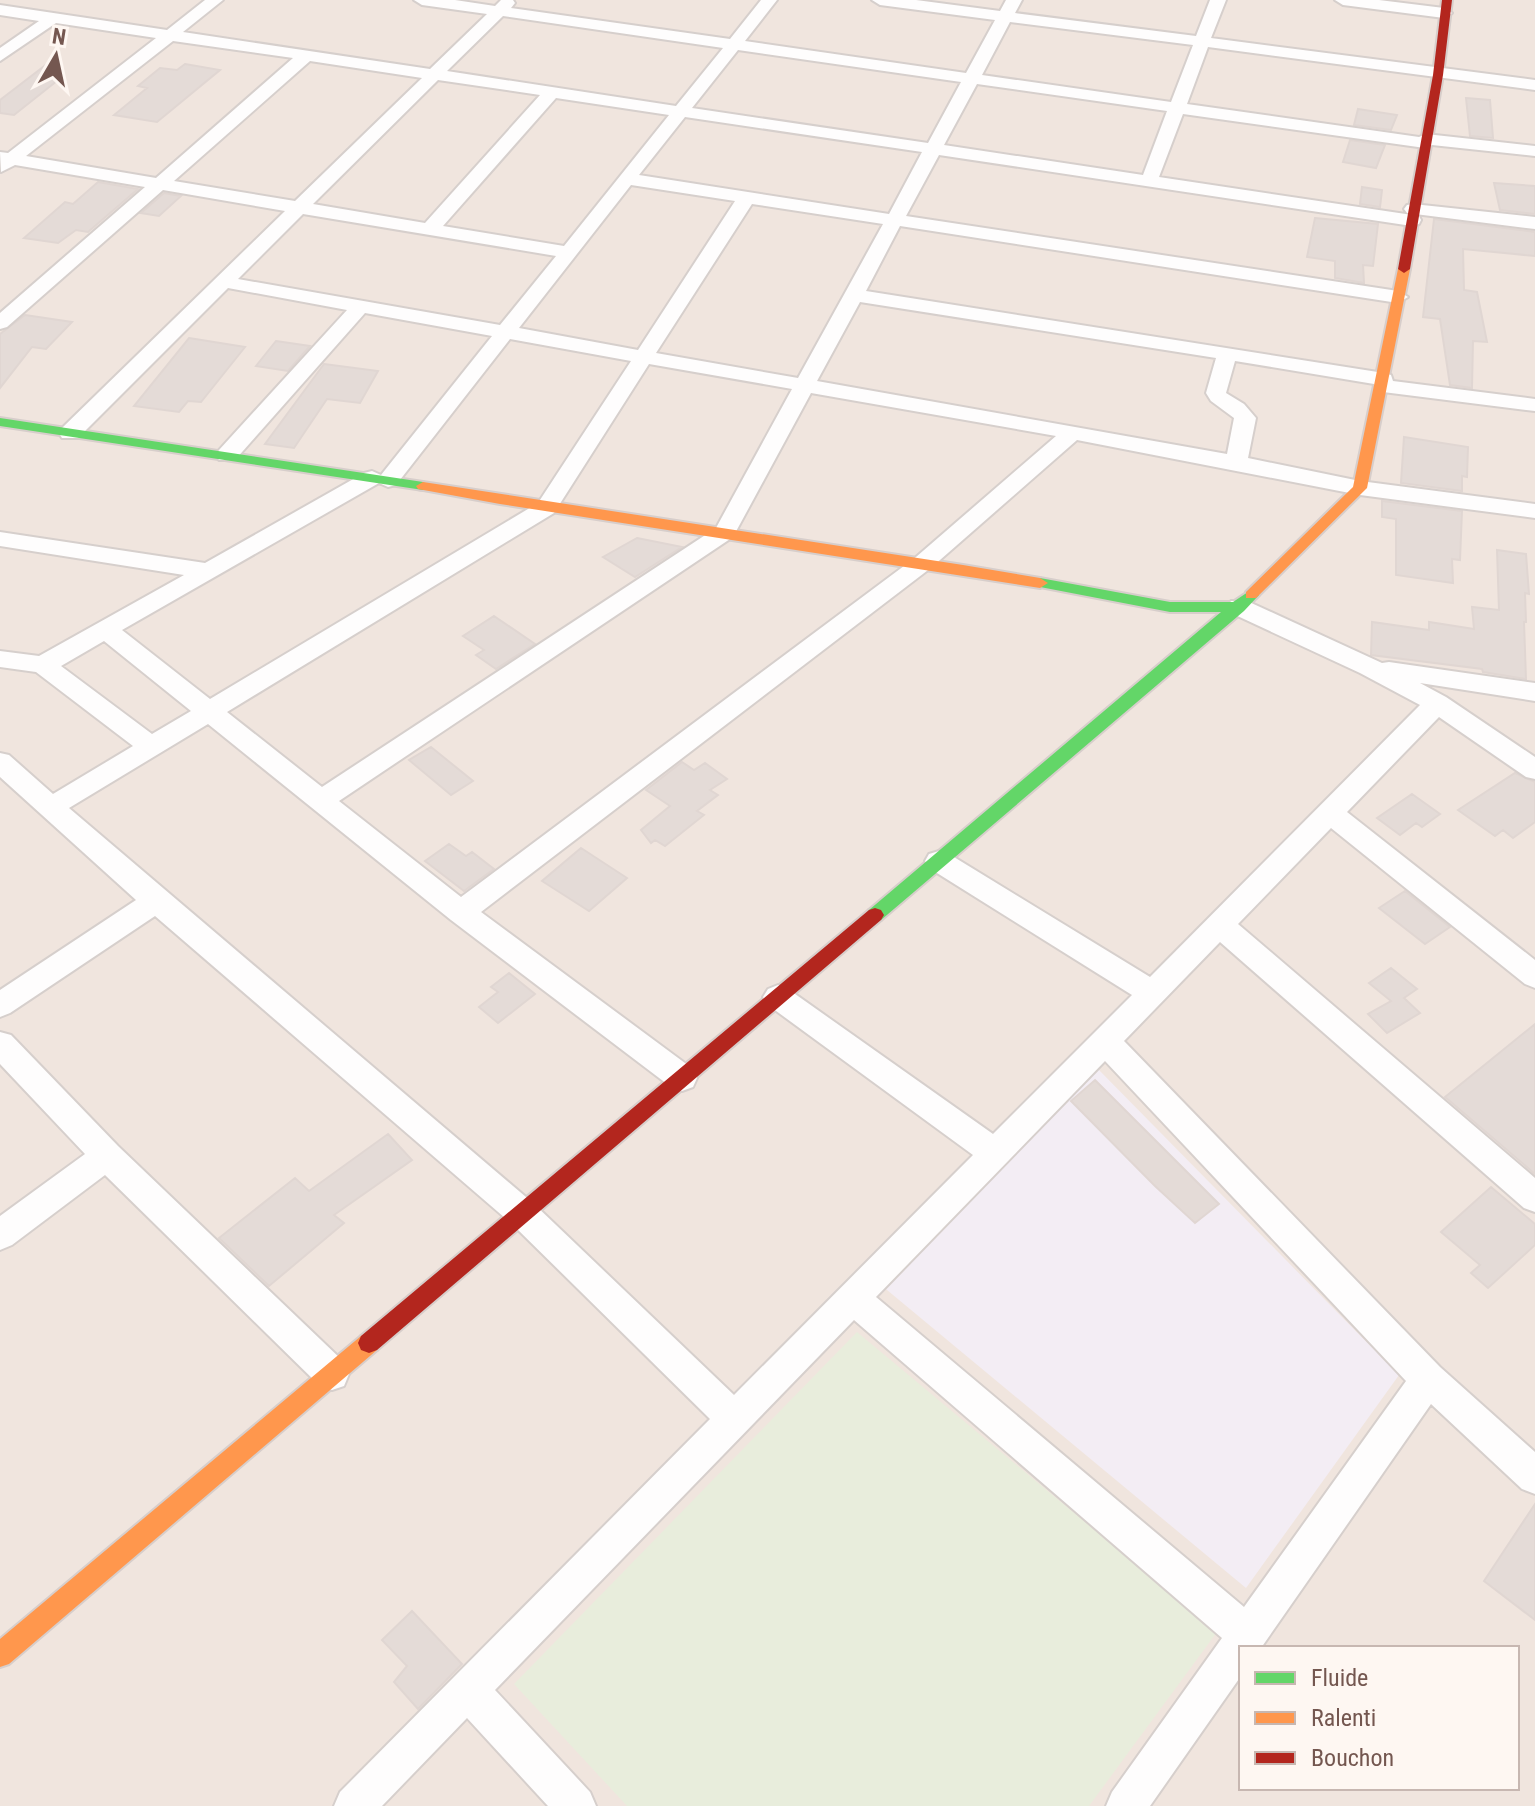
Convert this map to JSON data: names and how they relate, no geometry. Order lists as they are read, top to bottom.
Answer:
{
  "legend": ["Fluide", "Ralenti", "Bouchon"],
  "north": "top"
}
